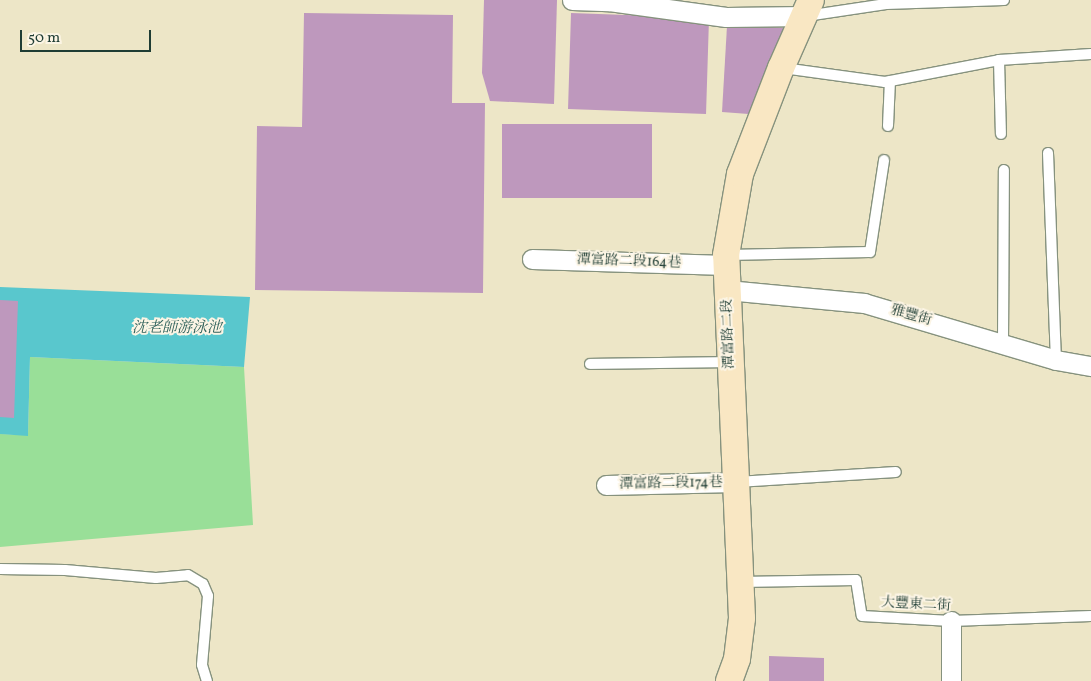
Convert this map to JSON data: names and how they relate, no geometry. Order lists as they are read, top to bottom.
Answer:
{
  "streets": {
    "street": [
      "潭富路二段164巷",
      "雅豐街",
      "潭富路二段",
      "潭富路二段174巷"
    ],
    "lane": ["大豐東二街"]
  },
  "crossings": [
    ["潭富路二段164巷", "雅豐街"],
    ["潭富路二段164巷", "潭富路二段"],
    ["雅豐街", "潭富路二段"],
    ["潭富路二段", "潭富路二段174巷"],
    ["潭富路二段", "大豐東二街"]
  ],
  "water": ["沈老師游泳池"],
  "scale_bar": "50 m"
}
